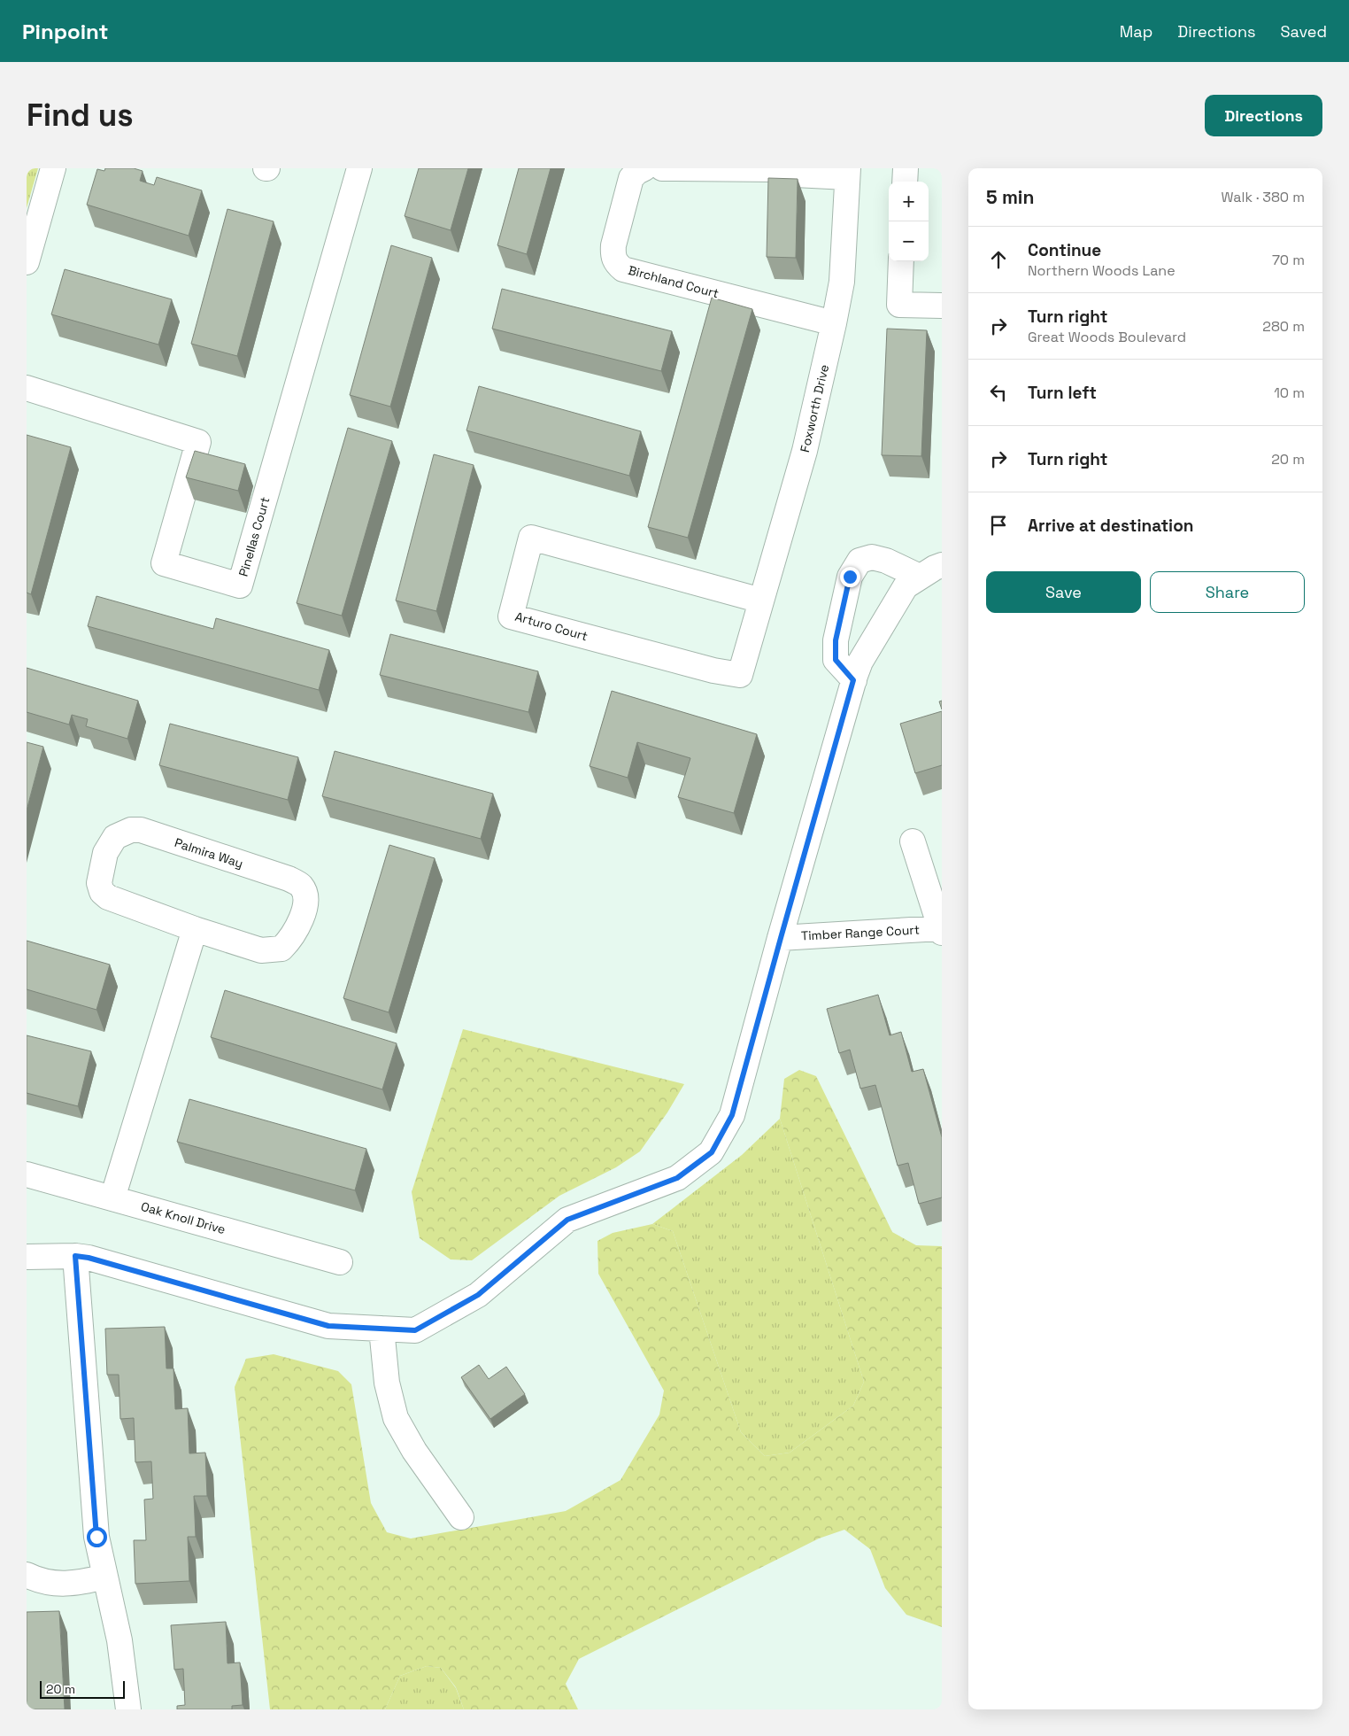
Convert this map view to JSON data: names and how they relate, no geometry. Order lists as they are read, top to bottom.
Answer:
{
  "streets": {
    "street": [
      "Birchland Court",
      "Foxworth Drive",
      "Pinellas Court",
      "Arturo Court",
      "Palmira Way",
      "Timber Range Court",
      "Oak Knoll Drive"
    ]
  },
  "crossings": [
    ["Birchland Court", "Foxworth Drive"],
    ["Foxworth Drive", "Arturo Court"]
  ],
  "scale_bar": "20 m",
  "page": {
    "header": "Pinpoint",
    "nav": ["Map", "Directions", "Saved"],
    "buttons": [
      "Directions",
      ["Save", "Share"]
    ],
    "title": "Find us",
    "heading": ["5 min", "Walk · 380 m"],
    "map_buttons": ["+", "−"],
    "list": [
      ["Continue", "Northern Woods Lane", "70 m"],
      ["Turn right", "Great Woods Boulevard", "280 m"],
      ["Turn left", "10 m"],
      ["Turn right", "20 m"],
      "Arrive at destination"
    ],
    "scale": "20 m"
  }
}
